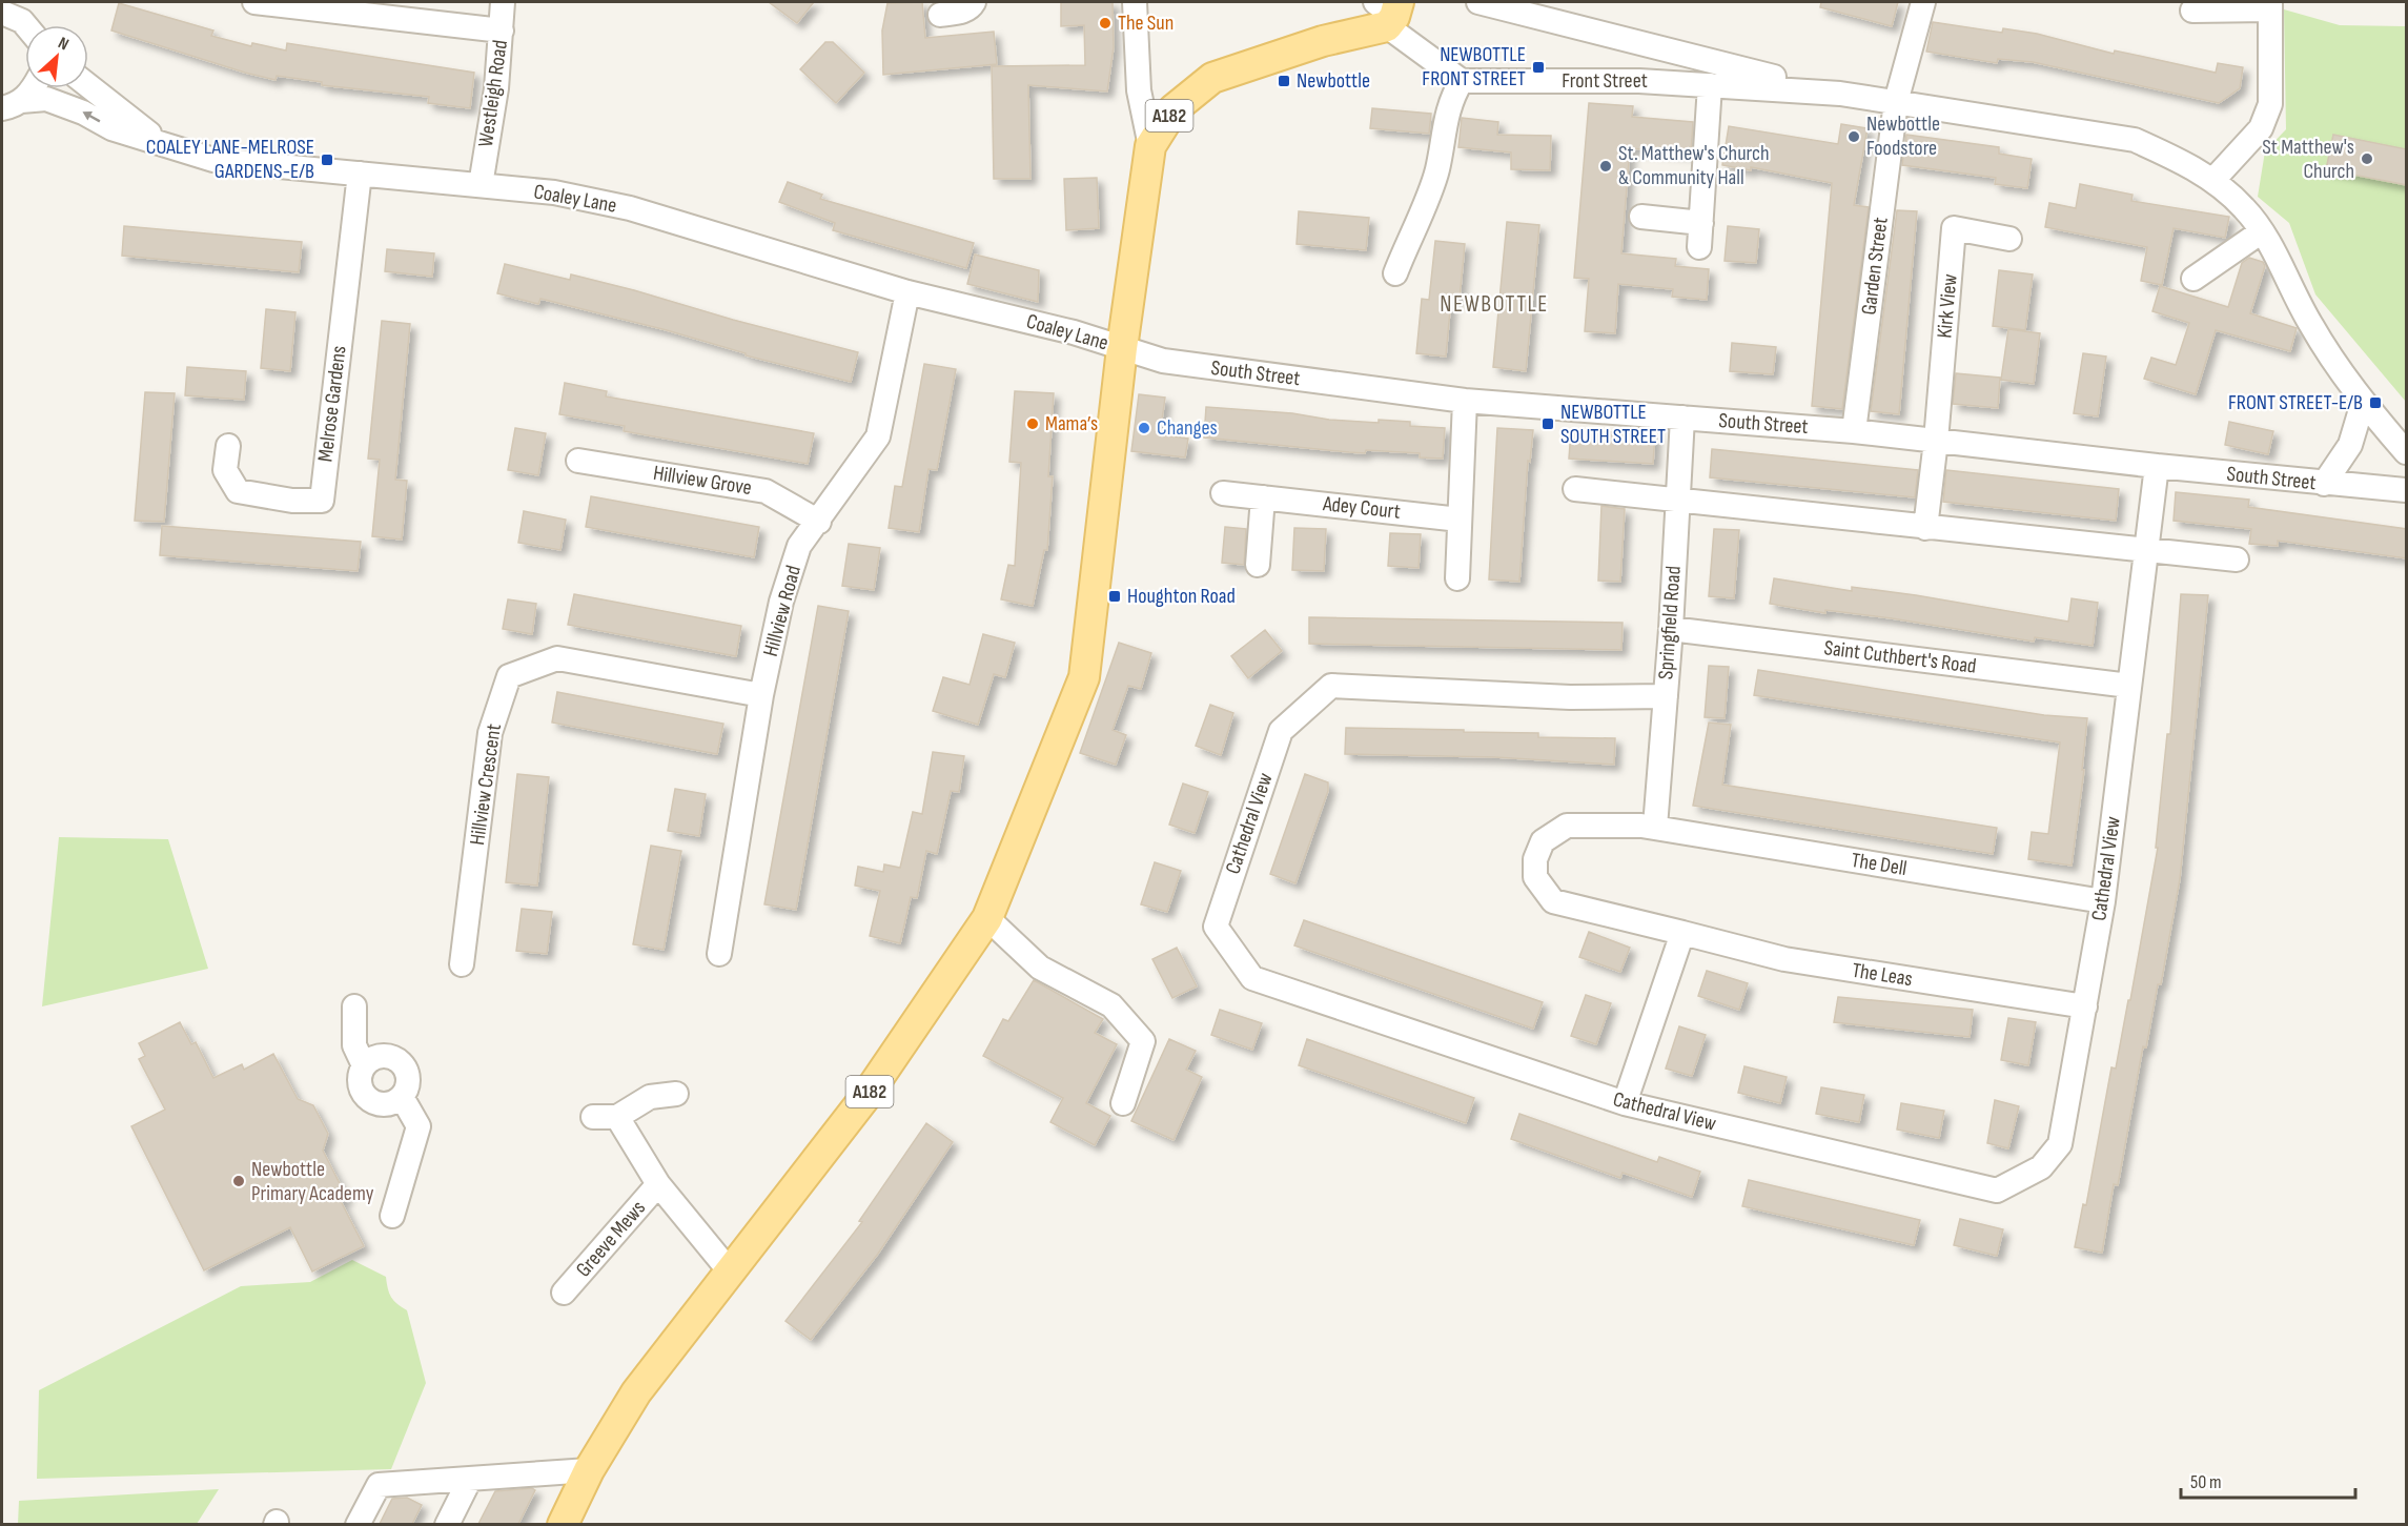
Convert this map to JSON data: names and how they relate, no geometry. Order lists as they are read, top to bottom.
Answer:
{
  "streets": {
    "main road": ["A182"],
    "street": [
      "Front Street",
      "Westleigh Road",
      "Coaley Lane",
      "Garden Street",
      "Kirk View",
      "South Street",
      "Melrose Gardens",
      "Hillview Grove",
      "Adey Court",
      "Hillview Road",
      "Springfield Road",
      "Saint Cuthbert's Road",
      "Hillview Crescent",
      "Cathedral View",
      "The Dell",
      "The Leas",
      "Greeve Mews"
    ]
  },
  "crossings": [
    ["Front Street", "Garden Street"],
    ["Westleigh Road", "Coaley Lane"],
    ["A182", "Coaley Lane"],
    ["A182", "South Street"],
    ["A182", "Greeve Mews"],
    ["Coaley Lane", "South Street"],
    ["Coaley Lane", "Melrose Gardens"],
    ["Coaley Lane", "Hillview Road"],
    ["Garden Street", "South Street"],
    ["Kirk View", "South Street"],
    ["South Street", "Springfield Road"],
    ["South Street", "Cathedral View"],
    ["Hillview Grove", "Hillview Road"],
    ["Hillview Road", "Hillview Crescent"],
    ["Springfield Road", "Saint Cuthbert's Road"],
    ["Springfield Road", "Cathedral View"],
    ["Springfield Road", "The Dell"],
    ["Saint Cuthbert's Road", "Cathedral View"],
    ["Cathedral View", "The Dell"],
    ["Cathedral View", "The Leas"],
    ["The Dell", "The Leas"]
  ],
  "districts": ["NEWBOTTLE"],
  "places": {
    "other": [
      "The Sun",
      "Newbottle Foodstore",
      "St Matthew's Church",
      "St. Matthew's Church & Community Hall",
      "Mama’s",
      "Changes",
      "Newbottle Primary Academy"
    ],
    "transit": [
      "NEWBOTTLE FRONT STREET",
      "Newbottle",
      "COALEY LANE-MELROSE GARDENS-E/B",
      "FRONT STREET-E/B",
      "NEWBOTTLE SOUTH STREET",
      "Houghton Road"
    ]
  },
  "scale_bar": "50 m",
  "north": "top right"
}
